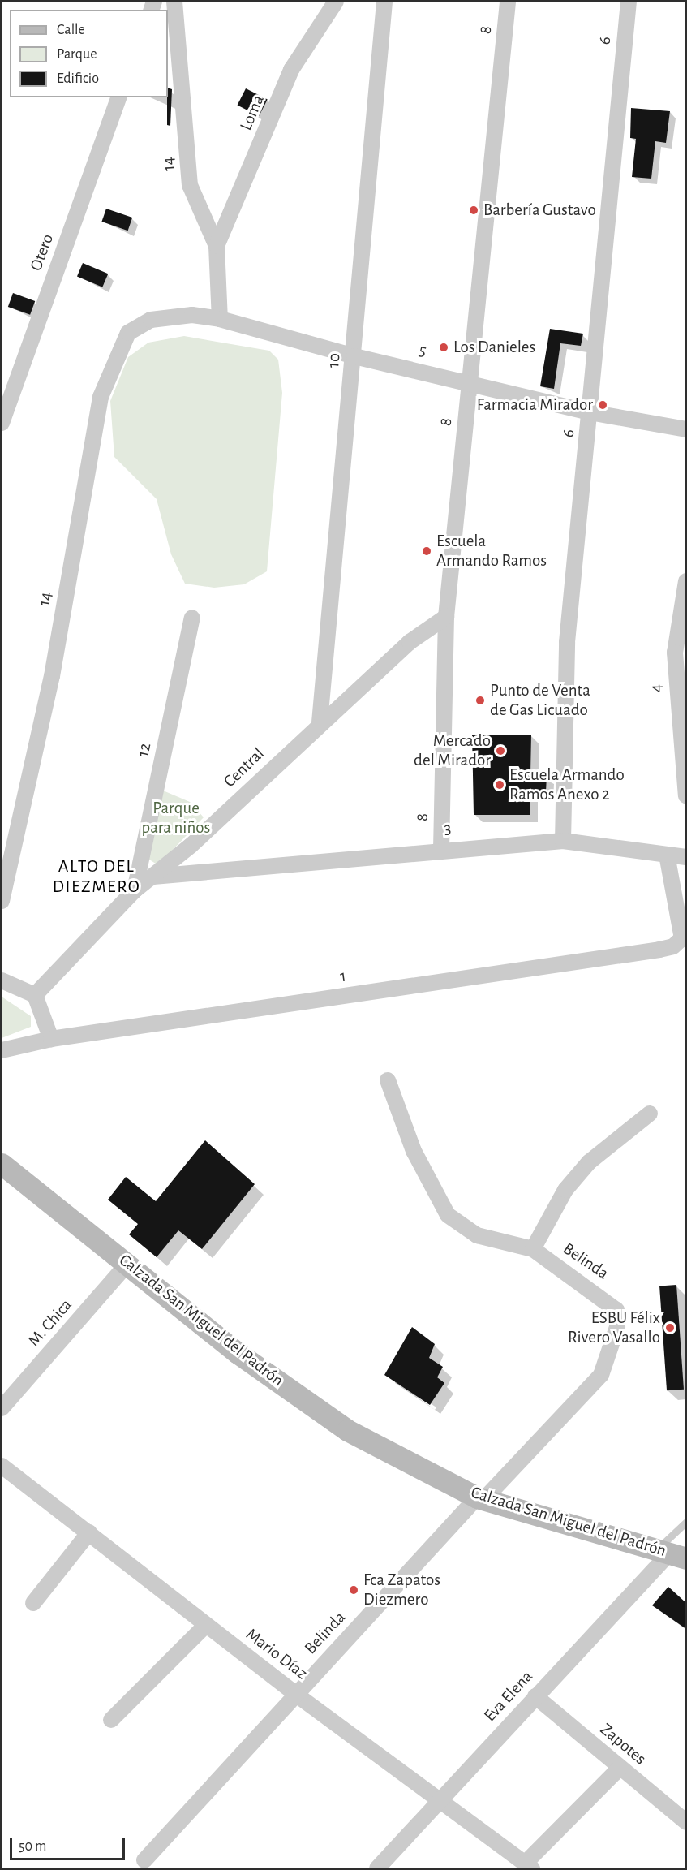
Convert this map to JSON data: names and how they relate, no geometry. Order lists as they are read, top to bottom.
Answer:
{
  "streets": {
    "main road": ["Calzada San Miguel del Padrón"],
    "street": [
      "8",
      "6",
      "Loma",
      "14",
      "Otero",
      "5",
      "10",
      "4",
      "12",
      "Central",
      "3",
      "1",
      "Belinda",
      "M. Chica",
      "Mario Díaz",
      "Eva Elena",
      "Zapotes"
    ]
  },
  "crossings": [
    ["8", "5"],
    ["8", "Central"],
    ["8", "3"],
    ["6", "5"],
    ["6", "3"],
    ["Loma", "14"],
    ["14", "5"],
    ["5", "10"],
    ["10", "Central"],
    ["12", "Central"],
    ["Central", "3"],
    ["Belinda", "Calzada San Miguel del Padrón"],
    ["Belinda", "Mario Díaz"],
    ["Calzada San Miguel del Padrón", "M. Chica"],
    ["Calzada San Miguel del Padrón", "Eva Elena"],
    ["Mario Díaz", "Eva Elena"],
    ["Eva Elena", "Zapotes"]
  ],
  "districts": ["ALTO DEL DIEZMERO"],
  "parks": ["Parque para niños"],
  "places": [
    "Barbería Gustavo",
    "Los Danieles",
    "Farmacia Mirador",
    "Escuela Armando Ramos",
    "Punto de Venta de Gas Licuado",
    "Mercado del Mirador",
    "Escuela Armando Ramos Anexo 2",
    "ESBU Félix Rivero Vasallo",
    "Fca Zapatos Diezmero"
  ],
  "legend": ["Calle", "Parque", "Edificio"],
  "scale_bar": "50 m"
}
